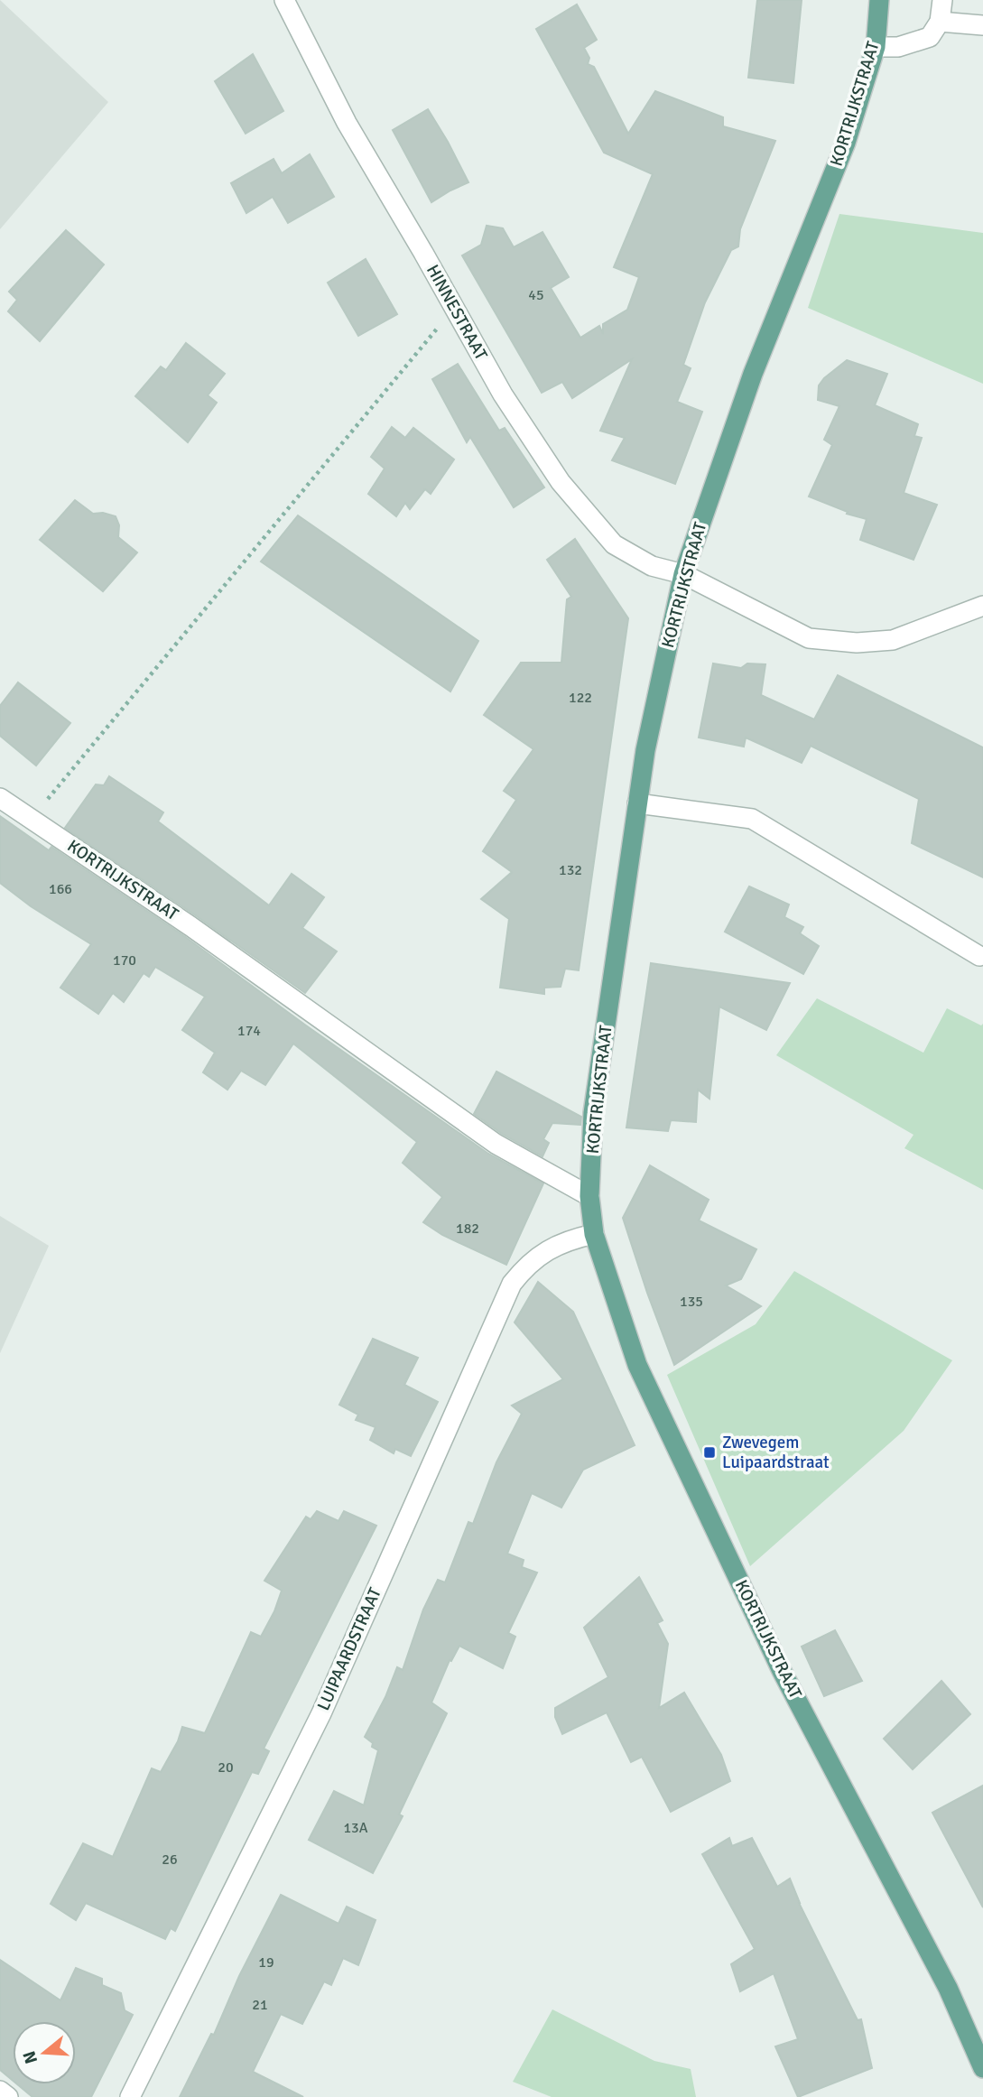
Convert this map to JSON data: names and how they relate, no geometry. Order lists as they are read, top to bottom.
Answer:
{
  "streets": {
    "main road": ["KORTRIJKSTRAAT"],
    "street": ["HINNESTRAAT", "LUIPAARDSTRAAT"]
  },
  "crossings": [
    ["KORTRIJKSTRAAT", "HINNESTRAAT"],
    ["KORTRIJKSTRAAT", "LUIPAARDSTRAAT"]
  ],
  "places": {
    "transit": ["Zwevegem Luipaardstraat"]
  },
  "house_numbers": [
    "45",
    "122",
    "132",
    "166",
    "170",
    "174",
    "182",
    "135",
    "20",
    "13A",
    "26",
    "19",
    "21"
  ],
  "north": "left"
}
